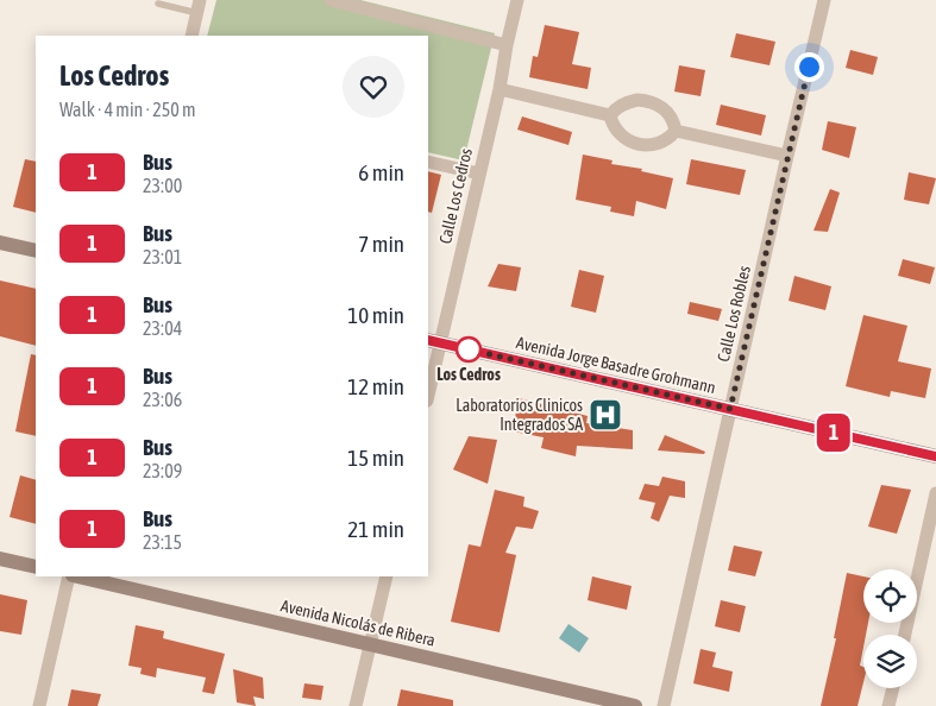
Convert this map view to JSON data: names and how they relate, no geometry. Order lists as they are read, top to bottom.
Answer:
{
  "streets": {
    "street": [
      "Calle Los Cedros",
      "Calle Los Robles",
      "Avenida Jorge Basadre Grohmann",
      "Avenida Nicolás de Ribera"
    ]
  },
  "crossings": [
    ["Calle Los Cedros", "Avenida Jorge Basadre Grohmann"],
    ["Calle Los Robles", "Avenida Jorge Basadre Grohmann"]
  ],
  "places": {
    "other": ["Los Cedros"],
    "hospital": ["Laboratorios Clinicos Integrados SA"]
  },
  "lines": ["bus line 1"],
  "page": {
    "on_map": "1",
    "heading": ["Los Cedros", "Walk · 4 min · 250 m"],
    "list": [
      {
        "mark": "1",
        "name": "Bus",
        "note": "23:00",
        "value": "6 min"
      },
      {
        "mark": "1",
        "name": "Bus",
        "note": "23:01",
        "value": "7 min"
      },
      {
        "mark": "1",
        "name": "Bus",
        "note": "23:04",
        "value": "10 min"
      },
      {
        "mark": "1",
        "name": "Bus",
        "note": "23:06",
        "value": "12 min"
      },
      {
        "mark": "1",
        "name": "Bus",
        "note": "23:09",
        "value": "15 min"
      },
      {
        "mark": "1",
        "name": "Bus",
        "note": "23:15",
        "value": "21 min"
      }
    ]
  }
}
